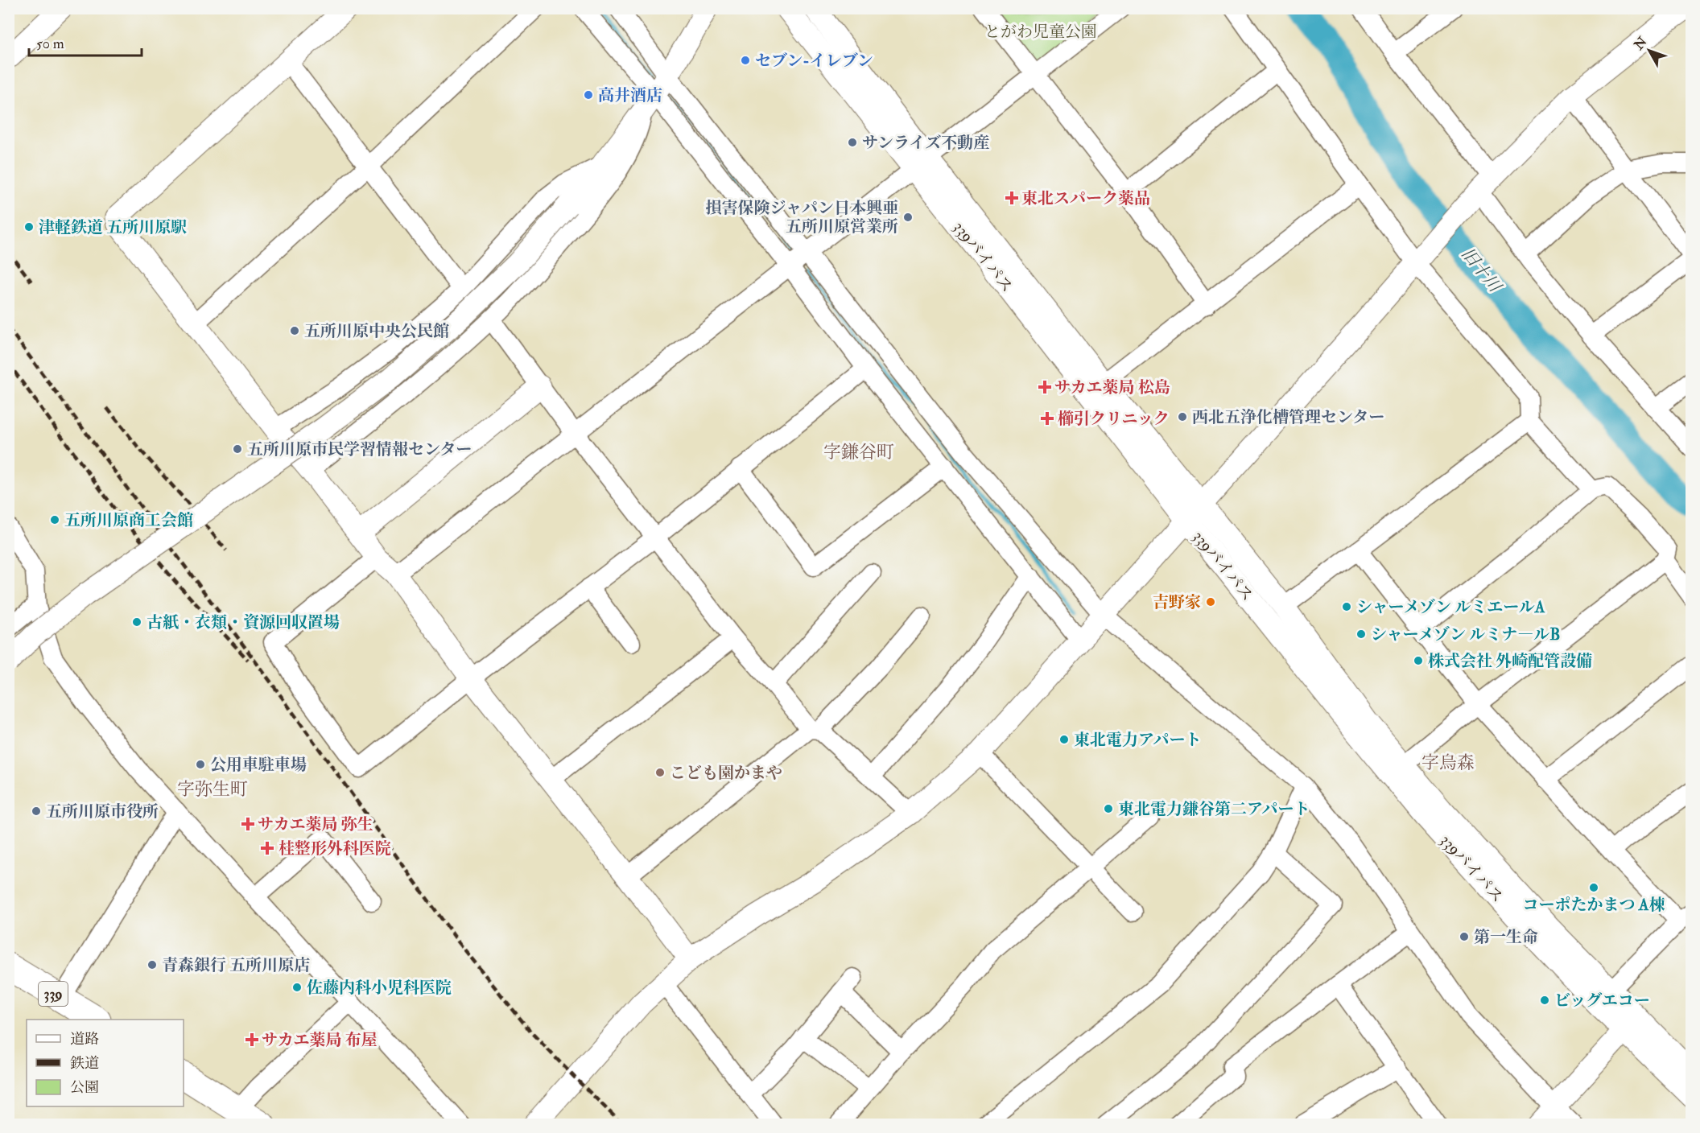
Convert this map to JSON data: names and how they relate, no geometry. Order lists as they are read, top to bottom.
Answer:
{
  "streets": {
    "highway": ["339"],
    "street": ["339バイパス"]
  },
  "districts": ["字鎌谷町", "字烏森", "字弥生町"],
  "water": ["旧十川"],
  "parks": ["とがわ児童公園"],
  "places": {
    "other": [
      "セブン-イレブン",
      "高井酒店",
      "サンライズ不動産",
      "損害保険ジャパン日本興亜 五所川原営業所",
      "津軽鉄道 五所川原駅",
      "五所川原中央公民館",
      "西北五浄化槽管理センター",
      "五所川原市民学習情報センター",
      "五所川原商工会館",
      "吉野家",
      "シャーメゾン ルミエールA",
      "古紙・衣類・資源回収置場",
      "シャーメゾン ルミナ―ルB",
      "株式会社 外崎配管設備",
      "東北電力アパート",
      "公用車駐車場",
      "こども園かまや",
      "東北電力鎌谷第二アパート",
      "五所川原市役所",
      "コーポたかまつ A棟",
      "第一生命",
      "青森銀行 五所川原店",
      "佐藤内科小児科医院",
      "ビッグエコー"
    ],
    "health": [
      "東北スパーク薬品",
      "サカエ薬局 松島",
      "櫛引クリニック",
      "サカエ薬局 弥生",
      "桂整形外科医院",
      "サカエ薬局 布屋"
    ]
  },
  "legend": ["道路", "鉄道", "公園"],
  "scale_bar": "50 m",
  "north": "top left"
}
